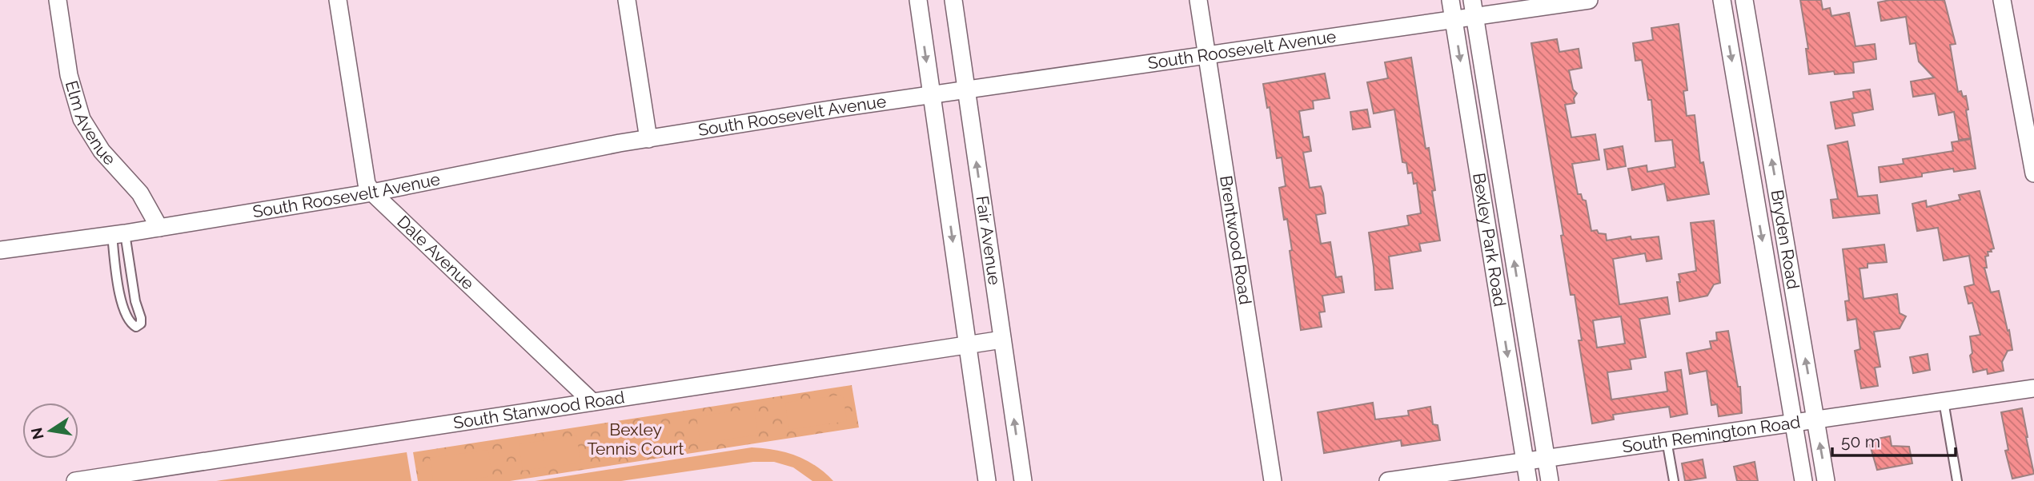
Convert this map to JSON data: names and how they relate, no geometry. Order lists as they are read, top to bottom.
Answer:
{
  "streets": {
    "street": [
      "South Roosevelt Avenue",
      "Elm Avenue",
      "Fair Avenue",
      "Brentwood Road",
      "Bexley Park Road",
      "Bryden Road",
      "Dale Avenue",
      "South Stanwood Road",
      "South Remington Road"
    ]
  },
  "crossings": [
    ["South Roosevelt Avenue", "Elm Avenue"],
    ["South Roosevelt Avenue", "Fair Avenue"],
    ["South Roosevelt Avenue", "Brentwood Road"],
    ["South Roosevelt Avenue", "Bexley Park Road"],
    ["South Roosevelt Avenue", "Dale Avenue"],
    ["Fair Avenue", "South Stanwood Road"],
    ["Bexley Park Road", "South Remington Road"],
    ["Bryden Road", "South Remington Road"],
    ["Dale Avenue", "South Stanwood Road"]
  ],
  "parks": ["Bexley Tennis Court"],
  "scale_bar": "50 m",
  "north": "left"
}
